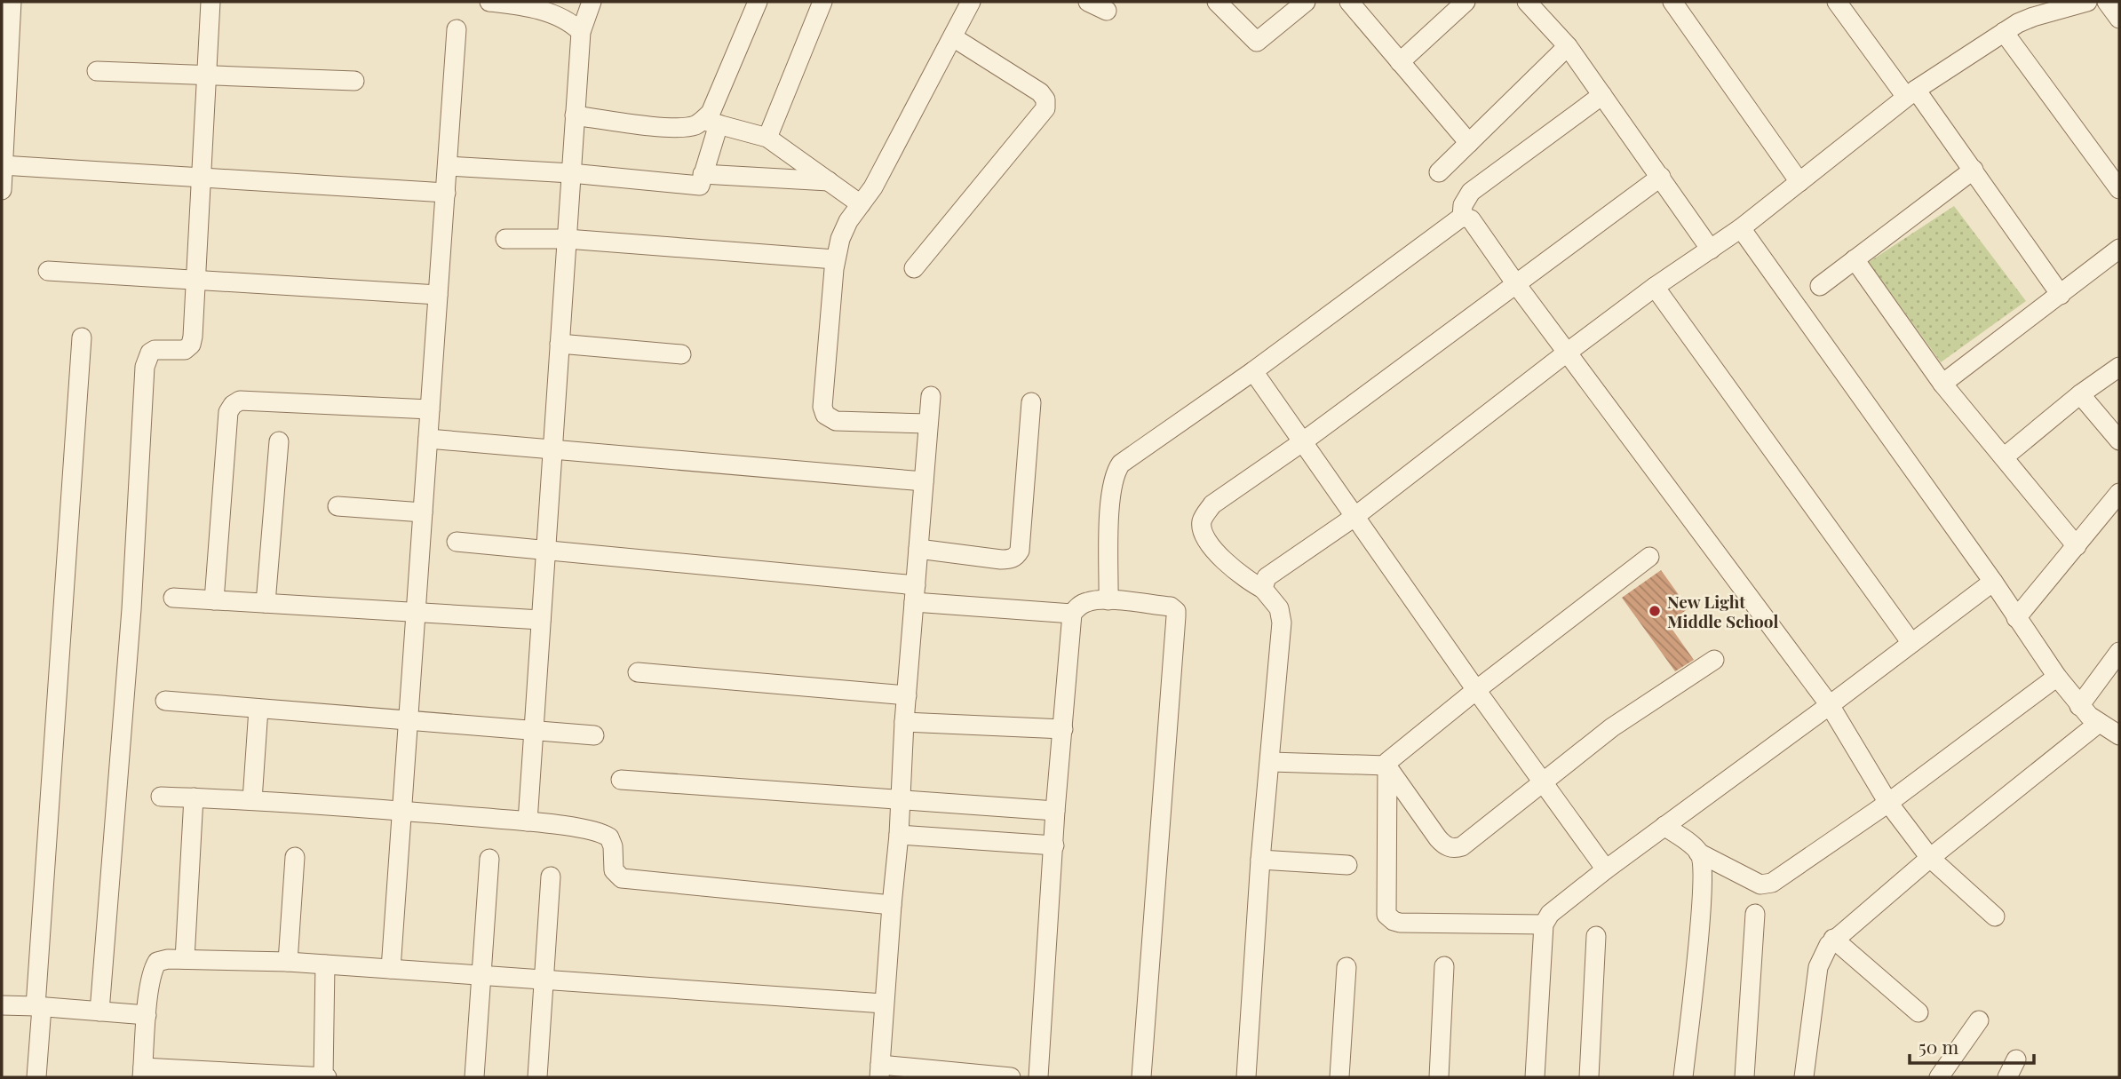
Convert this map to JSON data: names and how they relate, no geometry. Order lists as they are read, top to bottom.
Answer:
{
  "places": ["New Light Middle School"],
  "scale_bar": "50 m"
}
